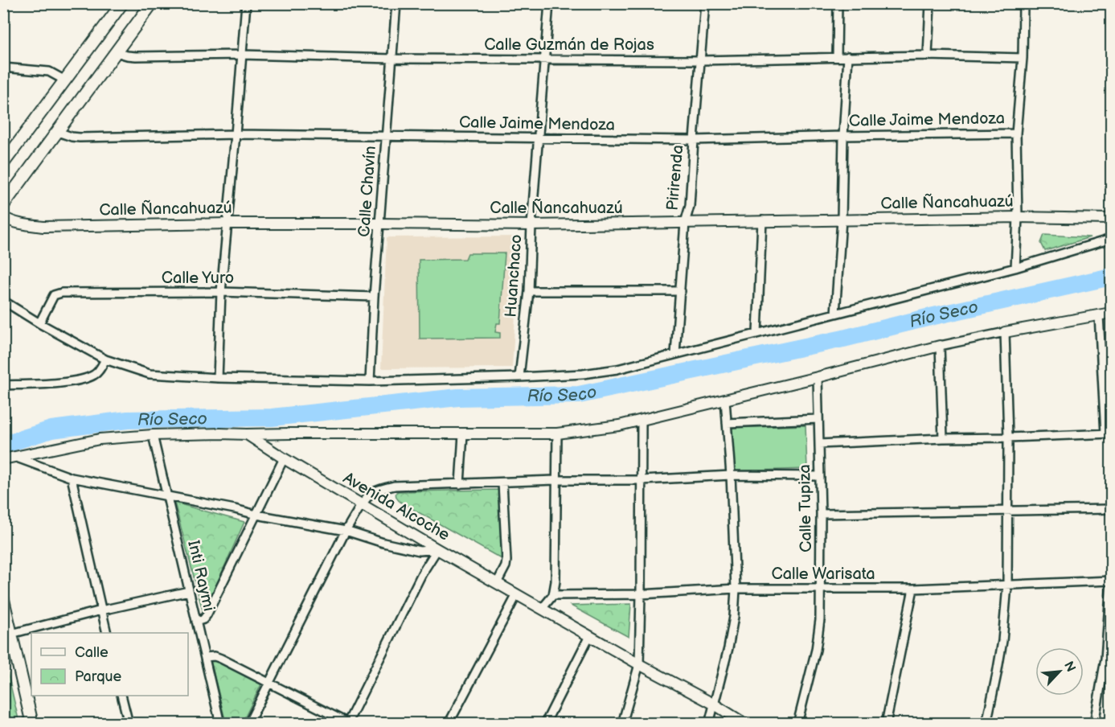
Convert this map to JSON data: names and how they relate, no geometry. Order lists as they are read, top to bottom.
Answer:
{
  "streets": {
    "street": [
      "Calle Guzmán de Rojas",
      "Calle Jaime Mendoza",
      "Pirirenda",
      "Calle Chavín",
      "Calle Ñancahuazú",
      "Huanchaco",
      "Calle Yuro",
      "Avenida Alcoche",
      "Calle Tupiza",
      "Calle Warisata",
      "Inti Raymi"
    ]
  },
  "crossings": [
    ["Calle Guzmán de Rojas", "Pirirenda"],
    ["Calle Guzmán de Rojas", "Calle Chavín"],
    ["Calle Guzmán de Rojas", "Huanchaco"],
    ["Calle Jaime Mendoza", "Pirirenda"],
    ["Calle Jaime Mendoza", "Calle Chavín"],
    ["Calle Jaime Mendoza", "Huanchaco"],
    ["Pirirenda", "Calle Ñancahuazú"],
    ["Calle Chavín", "Calle Ñancahuazú"],
    ["Calle Chavín", "Calle Yuro"],
    ["Calle Ñancahuazú", "Huanchaco"],
    ["Calle Tupiza", "Calle Warisata"]
  ],
  "water": ["Río Seco"],
  "legend": ["Calle", "Parque"],
  "north": "top right"
}
